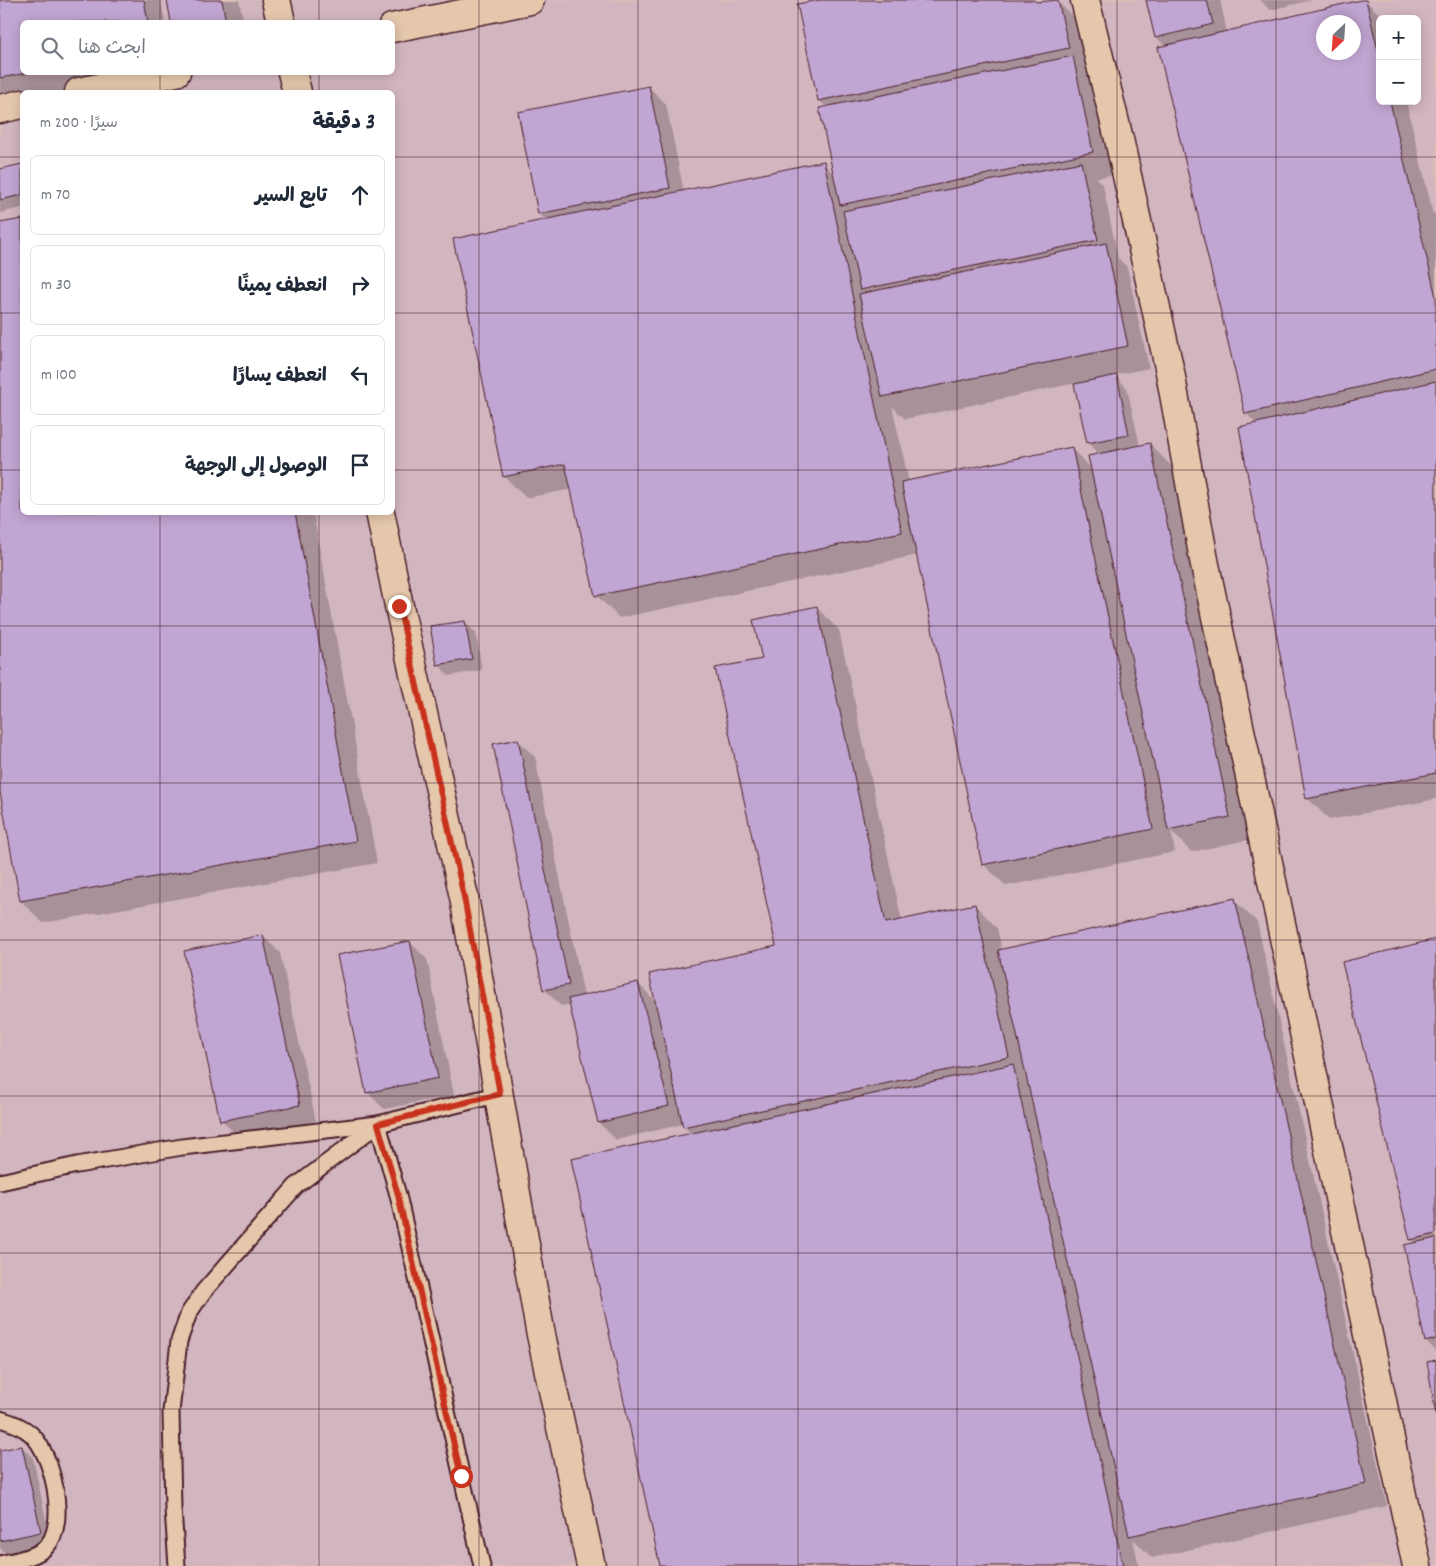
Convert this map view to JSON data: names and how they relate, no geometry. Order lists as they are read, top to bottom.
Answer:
{
  "north": "bottom left",
  "page": {
    "map_buttons": ["+", "−"],
    "search": "ابحث هنا",
    "heading": ["3 دقيقة", "سيرًا · 200 m"],
    "list": [
      ["تابع السير", "70 m"],
      ["انعطف يمينًا", "30 m"],
      ["انعطف يسارًا", "100 m"],
      "الوصول إلى الوجهة"
    ]
  }
}
